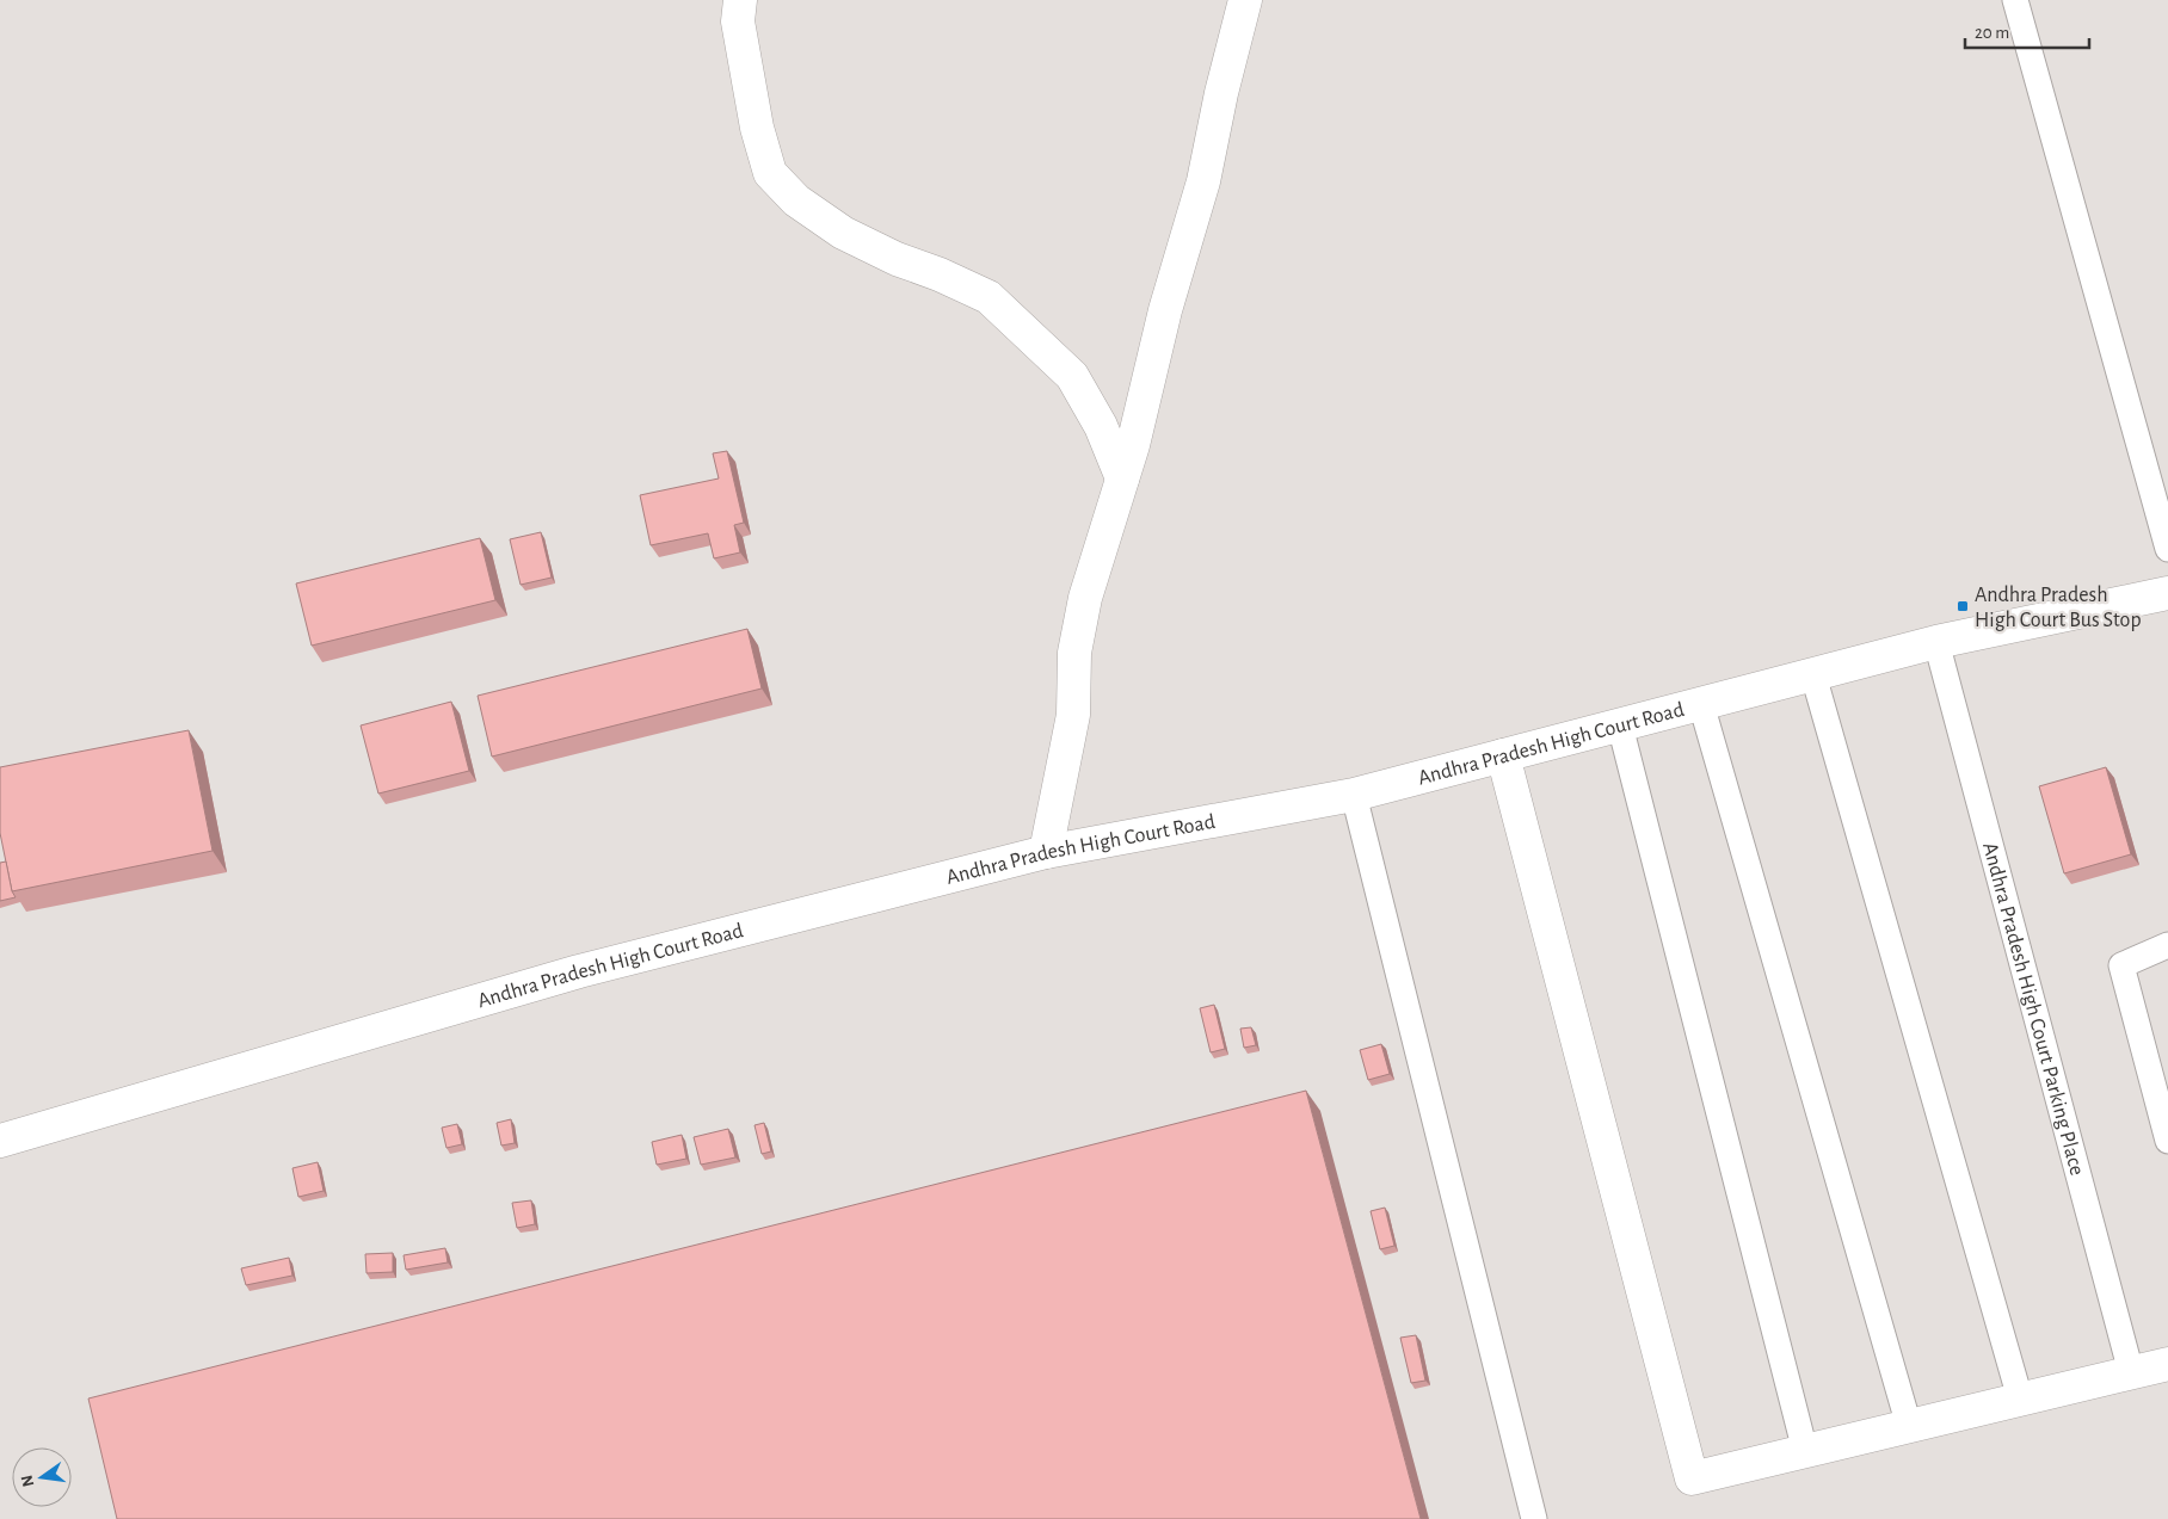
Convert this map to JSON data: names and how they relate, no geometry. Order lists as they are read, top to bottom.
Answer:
{
  "streets": {
    "street": ["Andhra Pradesh High Court Road"],
    "lane": ["Andhra Pradesh High Court Parking Place"]
  },
  "crossings": [
    ["Andhra Pradesh High Court Road", "Andhra Pradesh High Court Parking Place"]
  ],
  "places": {
    "transit": ["Andhra Pradesh High Court Bus Stop"]
  },
  "scale_bar": "20 m",
  "north": "left"
}
